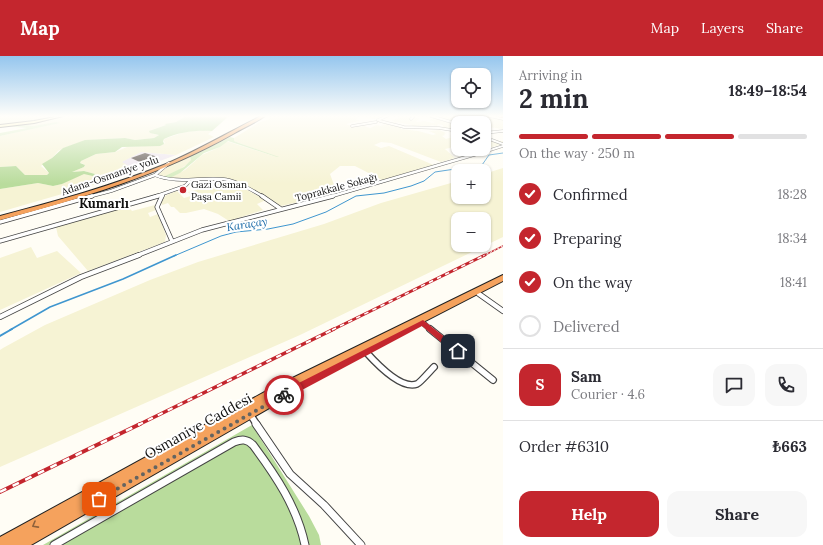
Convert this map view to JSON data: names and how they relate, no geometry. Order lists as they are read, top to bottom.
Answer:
{
  "streets": {
    "highway": ["Adana-Osmaniye yolu", "Osmaniye Caddesi"],
    "street": ["Toprakkale Sokağı"]
  },
  "districts": ["Kumarlı"],
  "water": ["Karaçay"],
  "places": ["Gazi Osman Paşa Camii"],
  "page": {
    "header": "Map",
    "nav": ["Map", "Layers", "Share"],
    "heading": ["2 min", "Arriving in", "18:49–18:54"],
    "panel": [
      "Sam",
      "Courier · 4.6",
      "Order #6310",
      "₺663"
    ],
    "map_buttons": ["+", "−"],
    "bar": "On the way · 250 m",
    "list": [
      ["Confirmed", "18:28"],
      ["Preparing", "18:34"],
      ["On the way", "18:41"],
      "Delivered"
    ],
    "round": "S",
    "buttons": ["Help", "Share"]
  }
}
